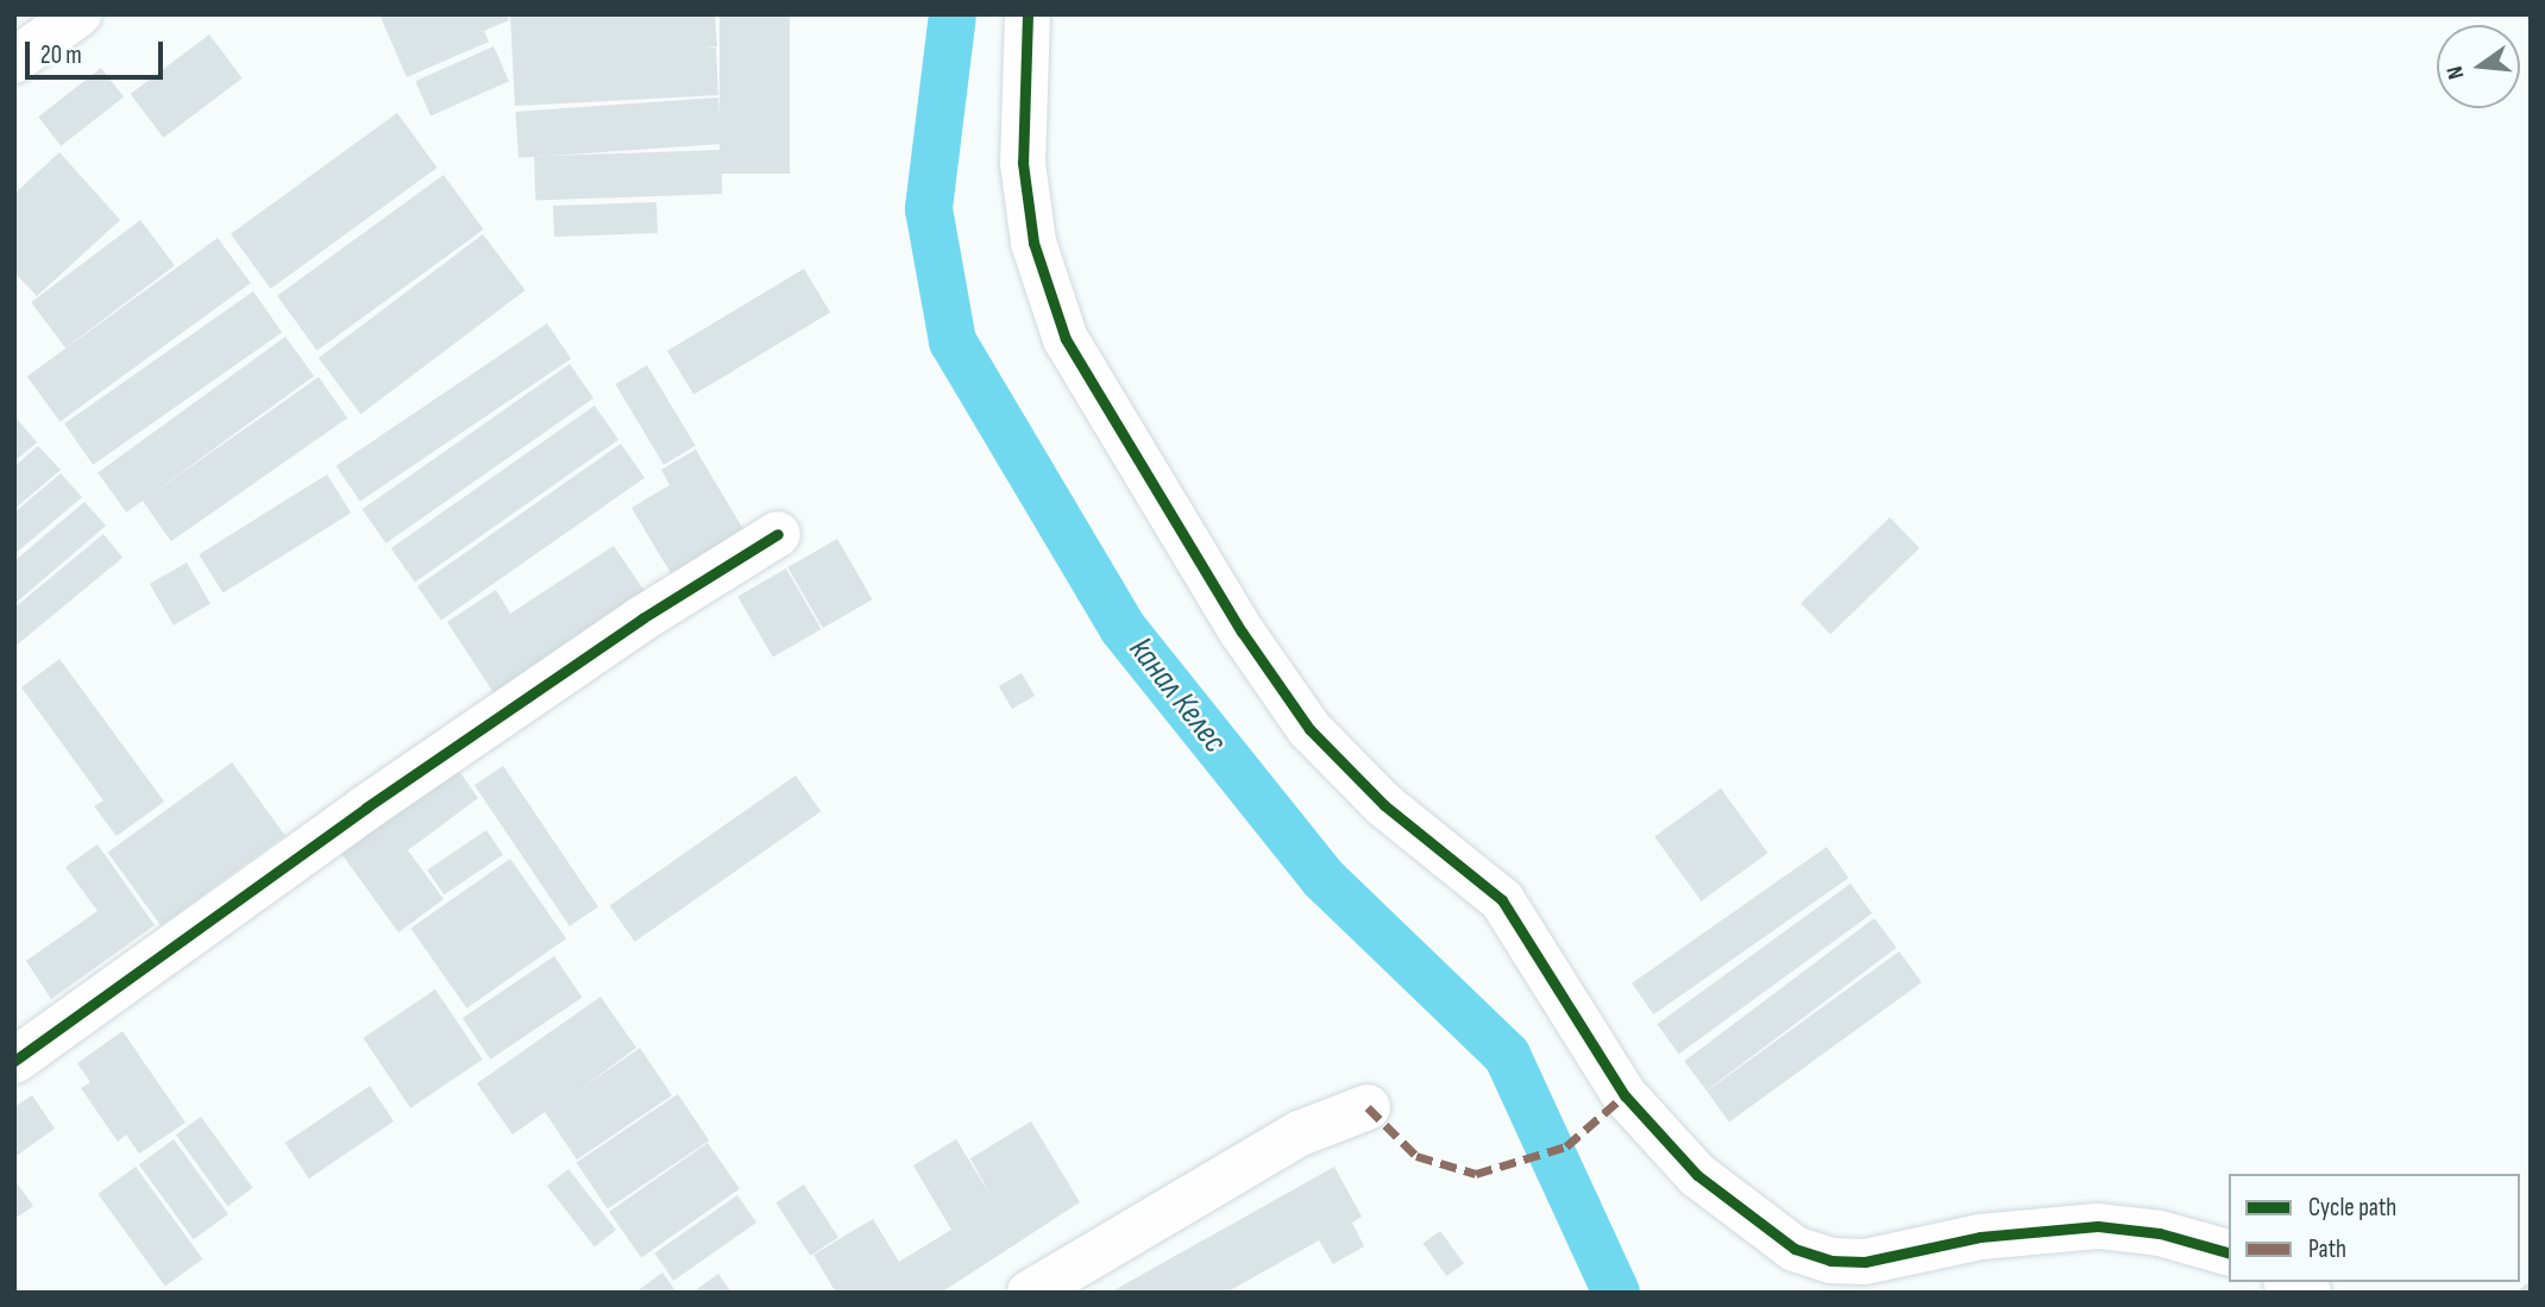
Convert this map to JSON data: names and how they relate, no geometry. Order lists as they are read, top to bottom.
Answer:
{
  "water": ["канал Келес"],
  "legend": ["Cycle path", "Path"],
  "scale_bar": "20 m",
  "north": "left"
}
